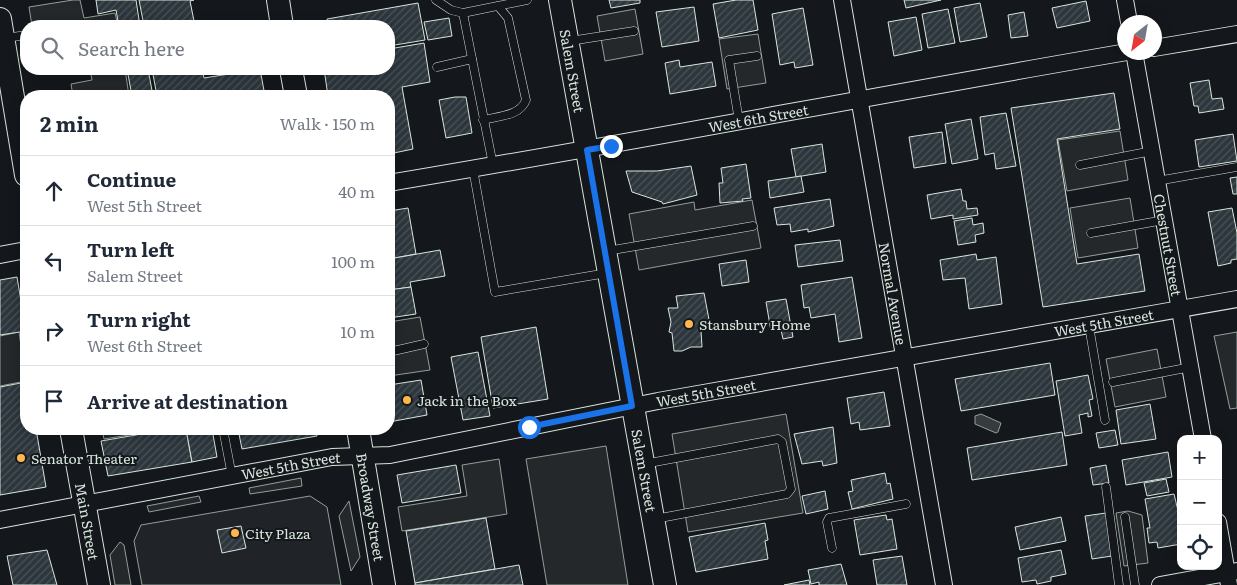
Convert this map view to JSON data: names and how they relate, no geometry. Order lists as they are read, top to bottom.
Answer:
{
  "streets": {
    "street": [
      "Salem Street",
      "West 6th Street",
      "Chestnut Street",
      "Normal Avenue",
      "West 5th Street",
      "Broadway Street",
      "Main Street"
    ]
  },
  "crossings": [
    ["Salem Street", "West 6th Street"],
    ["Salem Street", "West 5th Street"],
    ["West 6th Street", "Normal Avenue"],
    ["Chestnut Street", "West 5th Street"],
    ["Normal Avenue", "West 5th Street"],
    ["West 5th Street", "Broadway Street"],
    ["West 5th Street", "Main Street"]
  ],
  "places": [
    "Stansbury Home",
    "Jack in the Box",
    "Senator Theater",
    "City Plaza"
  ],
  "north": "bottom left",
  "page": {
    "search": "Search here",
    "heading": ["2 min", "Walk · 150 m"],
    "list": [
      ["Continue", "West 5th Street", "40 m"],
      ["Turn left", "Salem Street", "100 m"],
      ["Turn right", "West 6th Street", "10 m"],
      "Arrive at destination"
    ],
    "map_buttons": ["+", "−"]
  }
}
